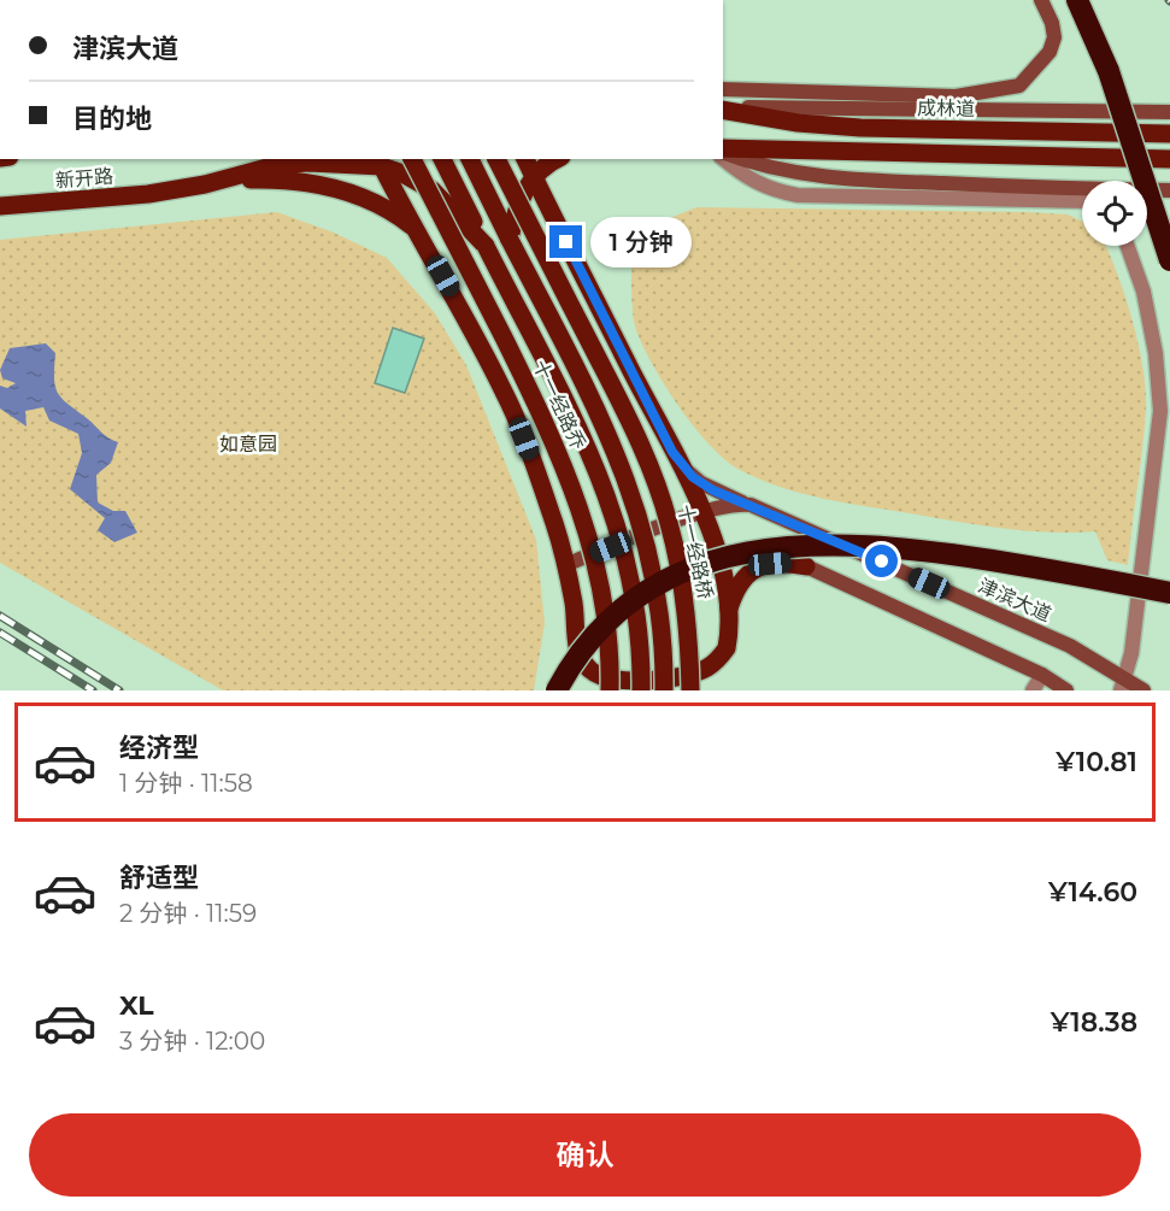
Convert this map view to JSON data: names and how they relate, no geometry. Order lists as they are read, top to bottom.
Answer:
{
  "streets": {
    "main road": [
      "成林道",
      "新开路",
      "十一经路乔",
      "十一经路桥",
      "津滨大道"
    ]
  },
  "parks": ["如意园"],
  "page": {
    "banner": ["津滨大道", "目的地"],
    "bubble": "1 分钟",
    "list": [
      {
        "name": "经济型",
        "note": "1 分钟 · 11:58",
        "value": "¥10.81"
      },
      {
        "name": "舒适型",
        "note": "2 分钟 · 11:59",
        "value": "¥14.60"
      },
      {
        "name": "XL",
        "note": "3 分钟 · 12:00",
        "value": "¥18.38"
      }
    ],
    "buttons": "确认"
  }
}
